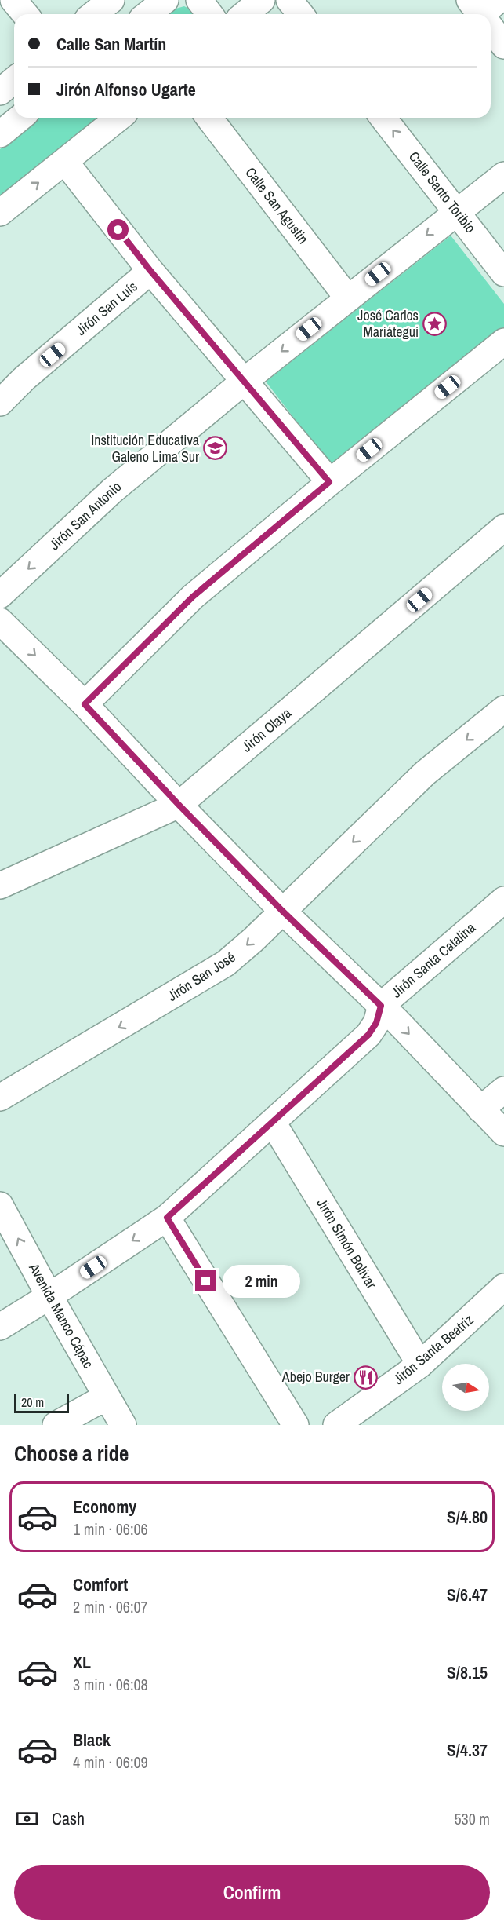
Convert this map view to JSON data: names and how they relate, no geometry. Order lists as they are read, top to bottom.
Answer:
{
  "streets": {
    "street": [
      "Calle Santo Toribio",
      "Calle San Agustin",
      "Jirón San Luís",
      "Jirón San Antonio",
      "Jirón Olaya",
      "Jirón Santa Catalina",
      "Jirón San José",
      "Jirón Simón Bolívar",
      "Avenida Manco Cápac",
      "Jirón Santa Beatriz"
    ]
  },
  "crossings": [
    ["Calle Santo Toribio", "Jirón San Antonio"],
    ["Calle San Agustin", "Jirón San Antonio"],
    ["Jirón Santa Catalina", "Jirón Simón Bolívar"],
    ["Jirón Santa Catalina", "Avenida Manco Cápac"],
    ["Jirón Simón Bolívar", "Jirón Santa Beatriz"]
  ],
  "one_way": ["Calle Santo Toribio", "Jirón San José", "Avenida Manco Cápac"],
  "places": {
    "place": ["José Carlos Mariátegui"],
    "school or university": ["Institución Educativa Galeno Lima Sur"],
    "restaurant": ["Abejo Burger"]
  },
  "scale_bar": "20 m",
  "north": "right",
  "page": {
    "banner": ["Calle San Martín", "Jirón Alfonso Ugarte"],
    "bubble": "2 min",
    "scale": "20 m",
    "heading": "Choose a ride",
    "list": [
      {
        "name": "Economy",
        "note": "1 min · 06:06",
        "value": "S/4.80"
      },
      {
        "name": "Comfort",
        "note": "2 min · 06:07",
        "value": "S/6.47"
      },
      {
        "name": "XL",
        "note": "3 min · 06:08",
        "value": "S/8.15"
      },
      {
        "name": "Black",
        "note": "4 min · 06:09",
        "value": "S/4.37"
      }
    ],
    "pay": ["Cash", "530 m"],
    "buttons": "Confirm"
  }
}
